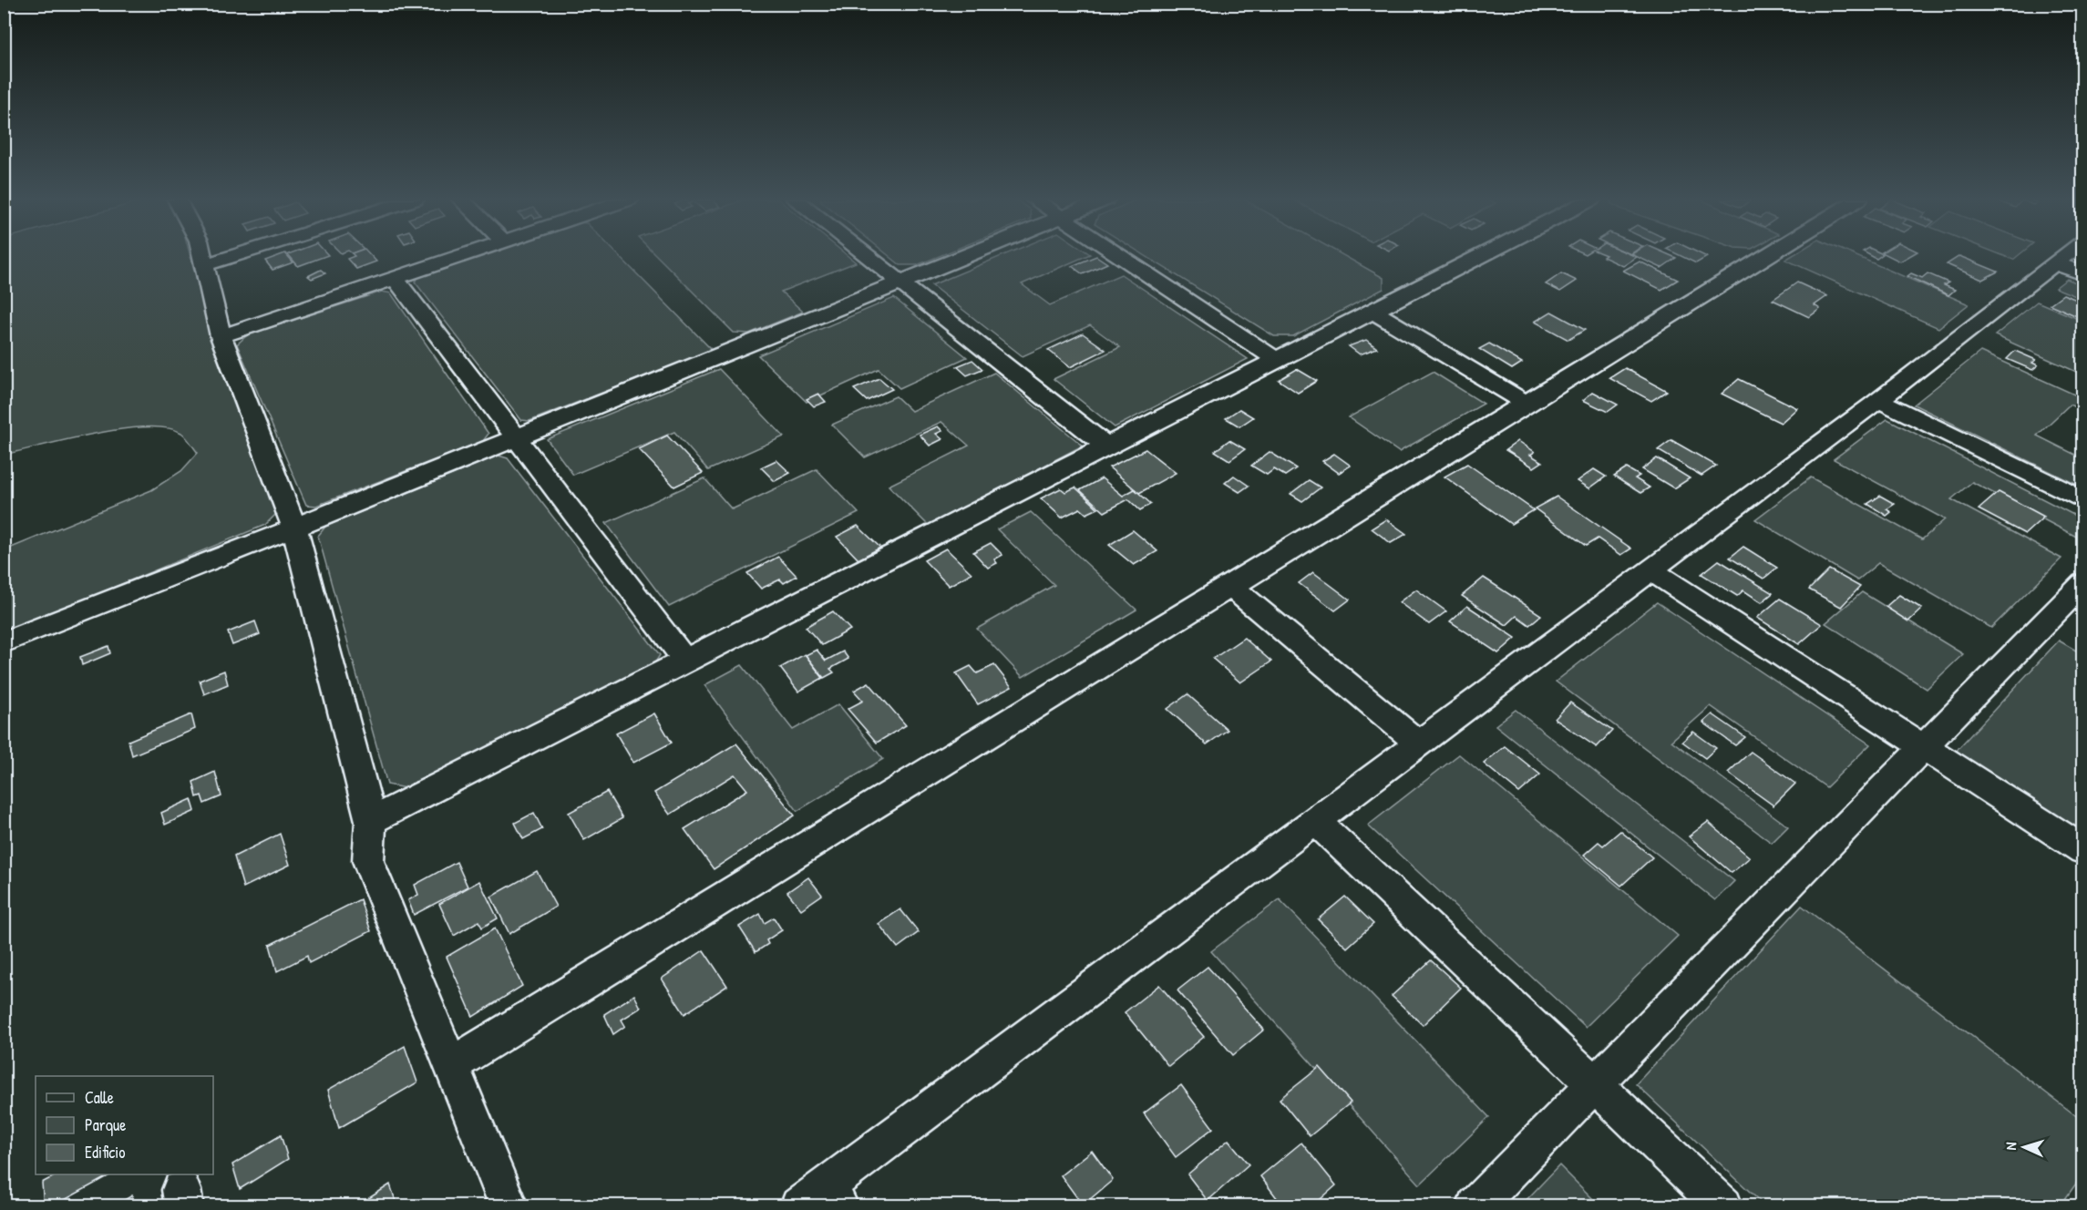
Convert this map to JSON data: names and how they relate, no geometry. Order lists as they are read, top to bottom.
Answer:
{
  "legend": ["Calle", "Parque", "Edificio"],
  "north": "left"
}
